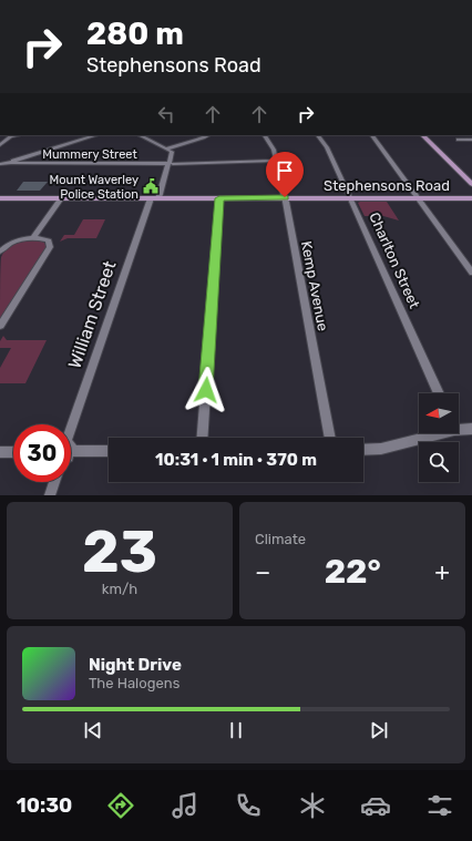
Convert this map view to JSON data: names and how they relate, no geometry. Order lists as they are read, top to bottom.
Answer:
{
  "streets": {
    "main road": ["Stephensons Road"],
    "street": [
      "Mummery Street",
      "Charlton Street",
      "Kemp Avenue",
      "William Street"
    ]
  },
  "crossings": [
    ["Mummery Street", "Kemp Avenue"],
    ["Mummery Street", "William Street"],
    ["Stephensons Road", "Charlton Street"],
    ["Stephensons Road", "Kemp Avenue"],
    ["Stephensons Road", "William Street"]
  ],
  "places": {
    "public building": ["Mount Waverley Police Station"]
  },
  "north": "left",
  "page": {
    "turn": ["280 m", "Stephensons Road"],
    "limit": "30",
    "trip": "10:31 · 1 min · 370 m",
    "tile": [
      ["23", "km/h"],
      "Climate"
    ],
    "heat": ["−", "22°", "+"],
    "song": ["Night Drive", "The Halogens"],
    "tabs": "10:30"
  }
}
